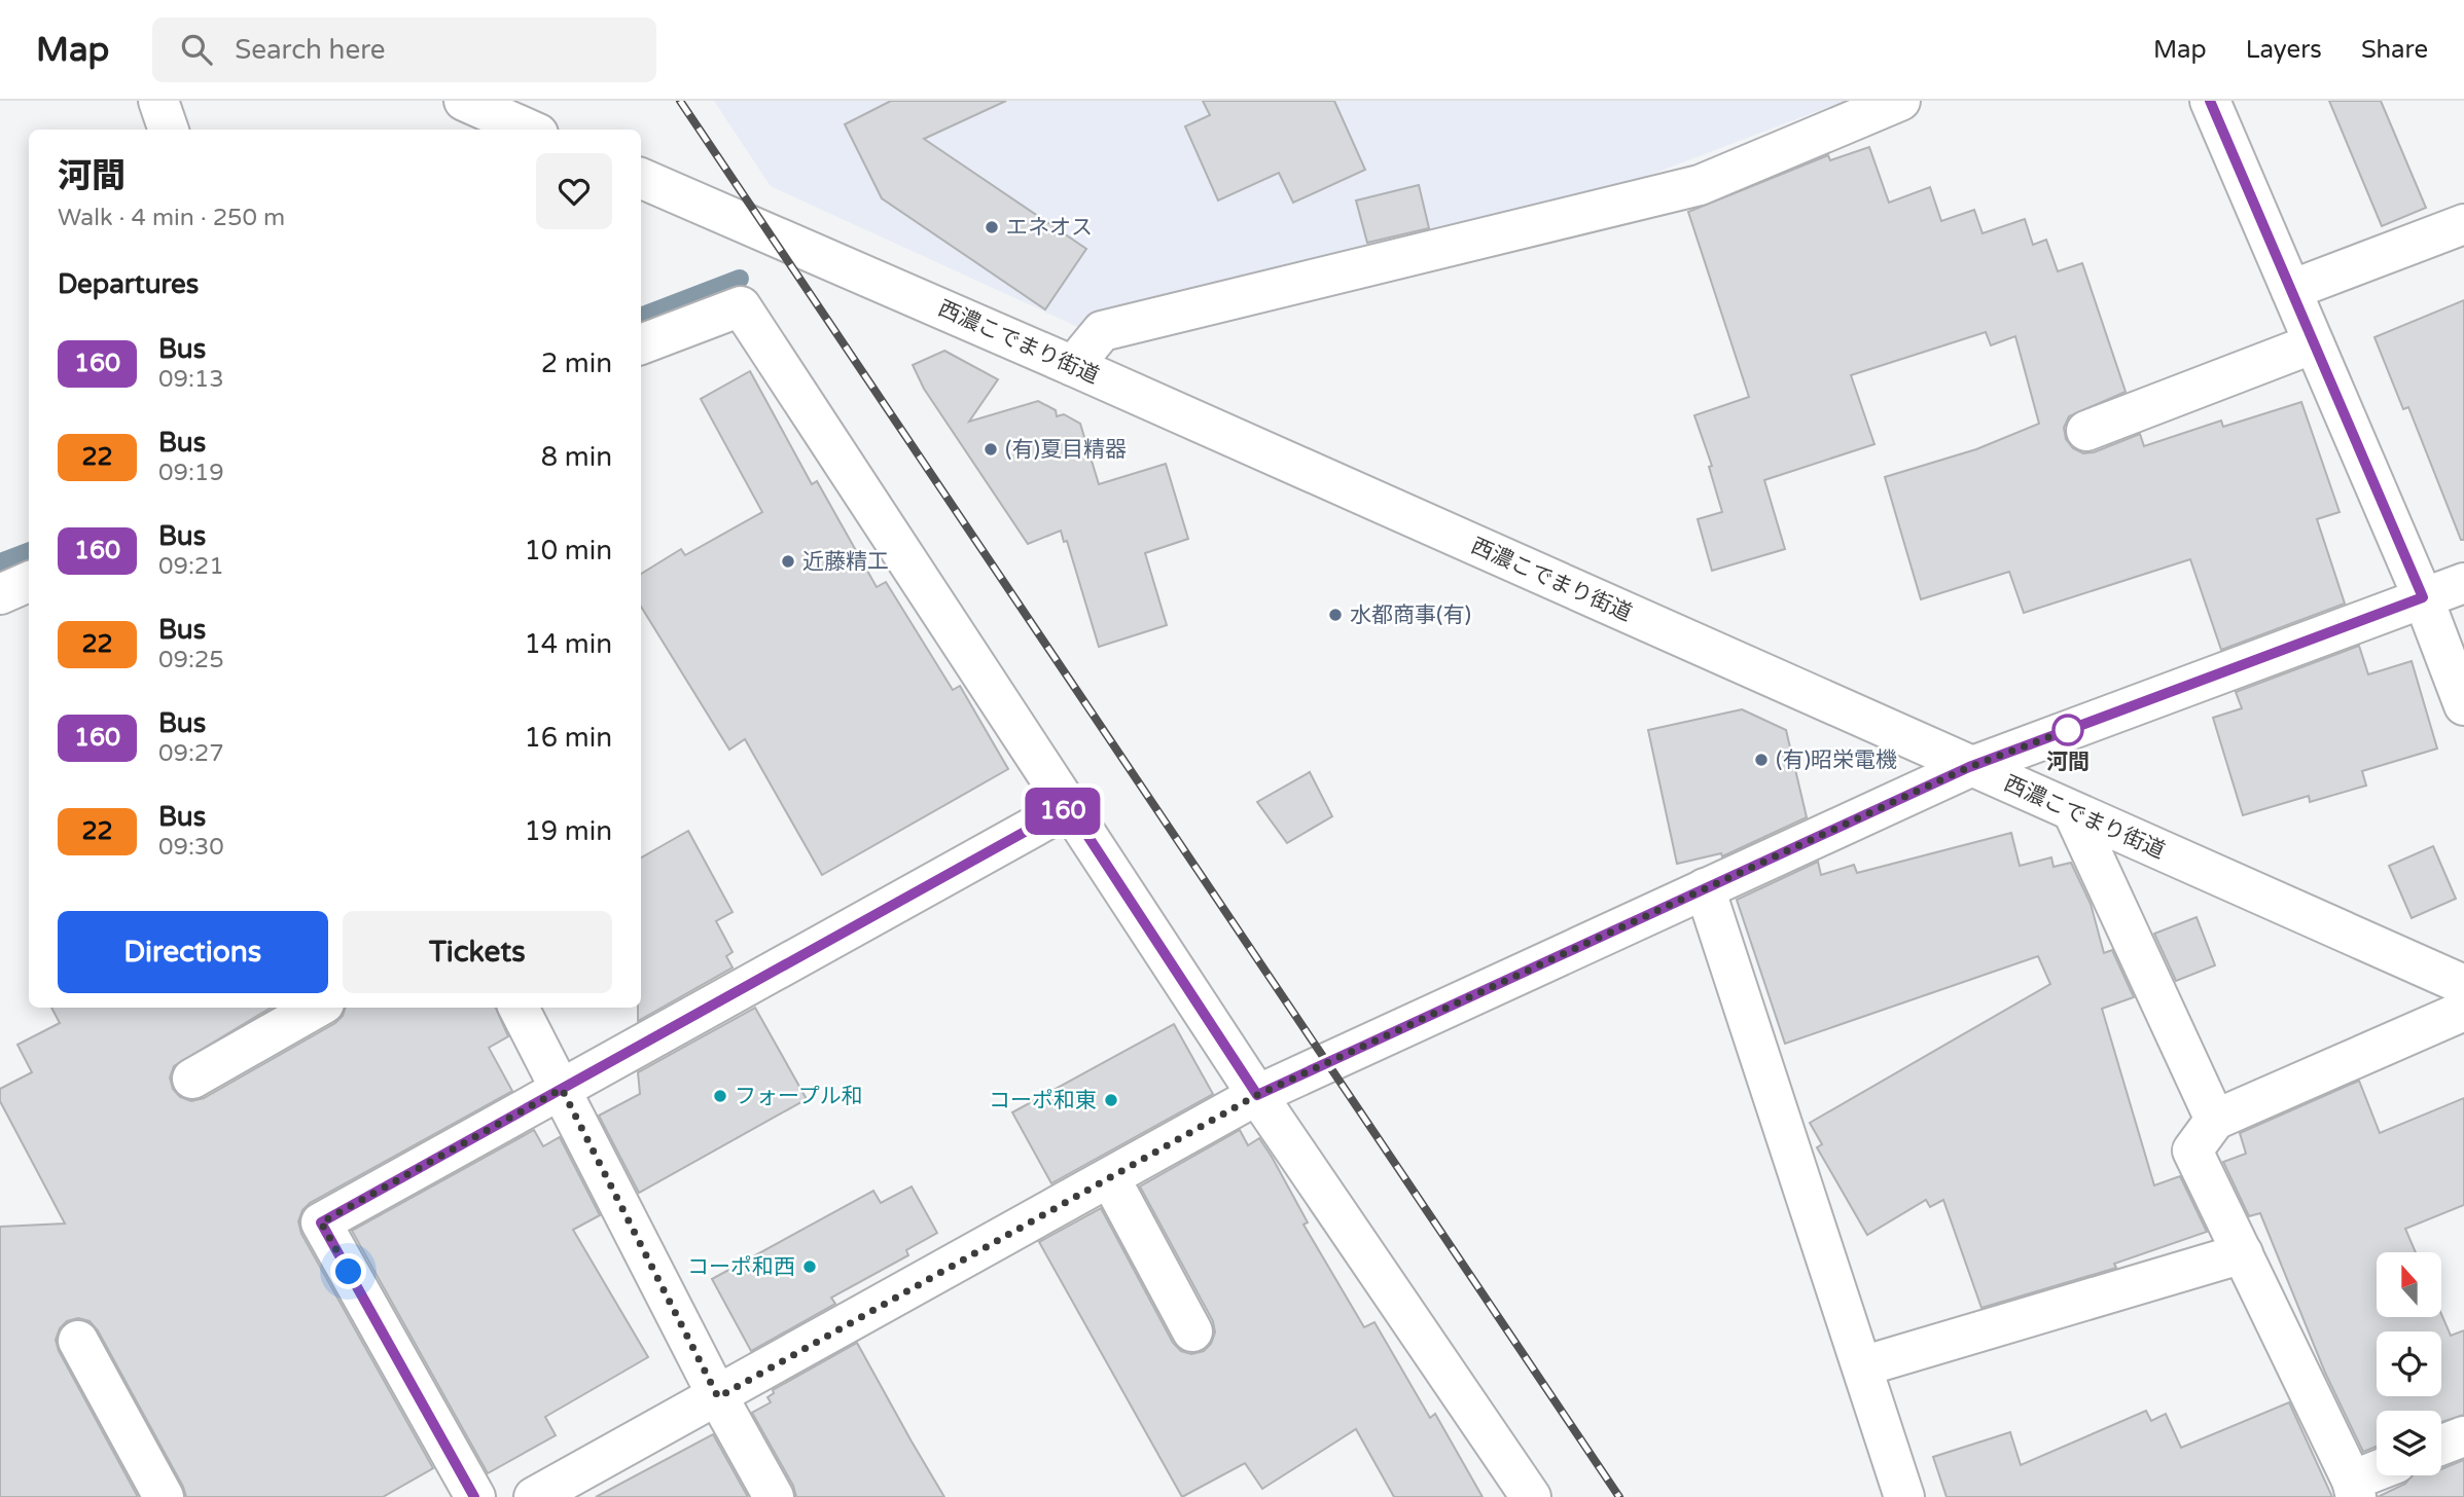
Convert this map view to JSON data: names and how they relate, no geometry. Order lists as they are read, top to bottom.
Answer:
{
  "streets": {
    "street": ["西濃こでまり街道"]
  },
  "places": [
    "エネオス",
    "(有)夏目精器",
    "近藤精工",
    "水都商事(有)",
    "河間",
    "(有)昭栄電機",
    "フォープル和",
    "コーポ和東",
    "コーポ和西"
  ],
  "lines": ["bus line 160"],
  "north": "top",
  "page": {
    "header": "Map",
    "search": "Search here",
    "nav": ["Map", "Layers", "Share"],
    "on_map": "160",
    "heading": [
      ["河間", "Walk · 4 min · 250 m"],
      "Departures"
    ],
    "list": [
      {
        "mark": "160",
        "name": "Bus",
        "note": "09:13",
        "value": "2 min"
      },
      {
        "mark": "22",
        "name": "Bus",
        "note": "09:19",
        "value": "8 min"
      },
      {
        "mark": "160",
        "name": "Bus",
        "note": "09:21",
        "value": "10 min"
      },
      {
        "mark": "22",
        "name": "Bus",
        "note": "09:25",
        "value": "14 min"
      },
      {
        "mark": "160",
        "name": "Bus",
        "note": "09:27",
        "value": "16 min"
      },
      {
        "mark": "22",
        "name": "Bus",
        "note": "09:30",
        "value": "19 min"
      }
    ],
    "buttons": ["Directions", "Tickets"]
  }
}
